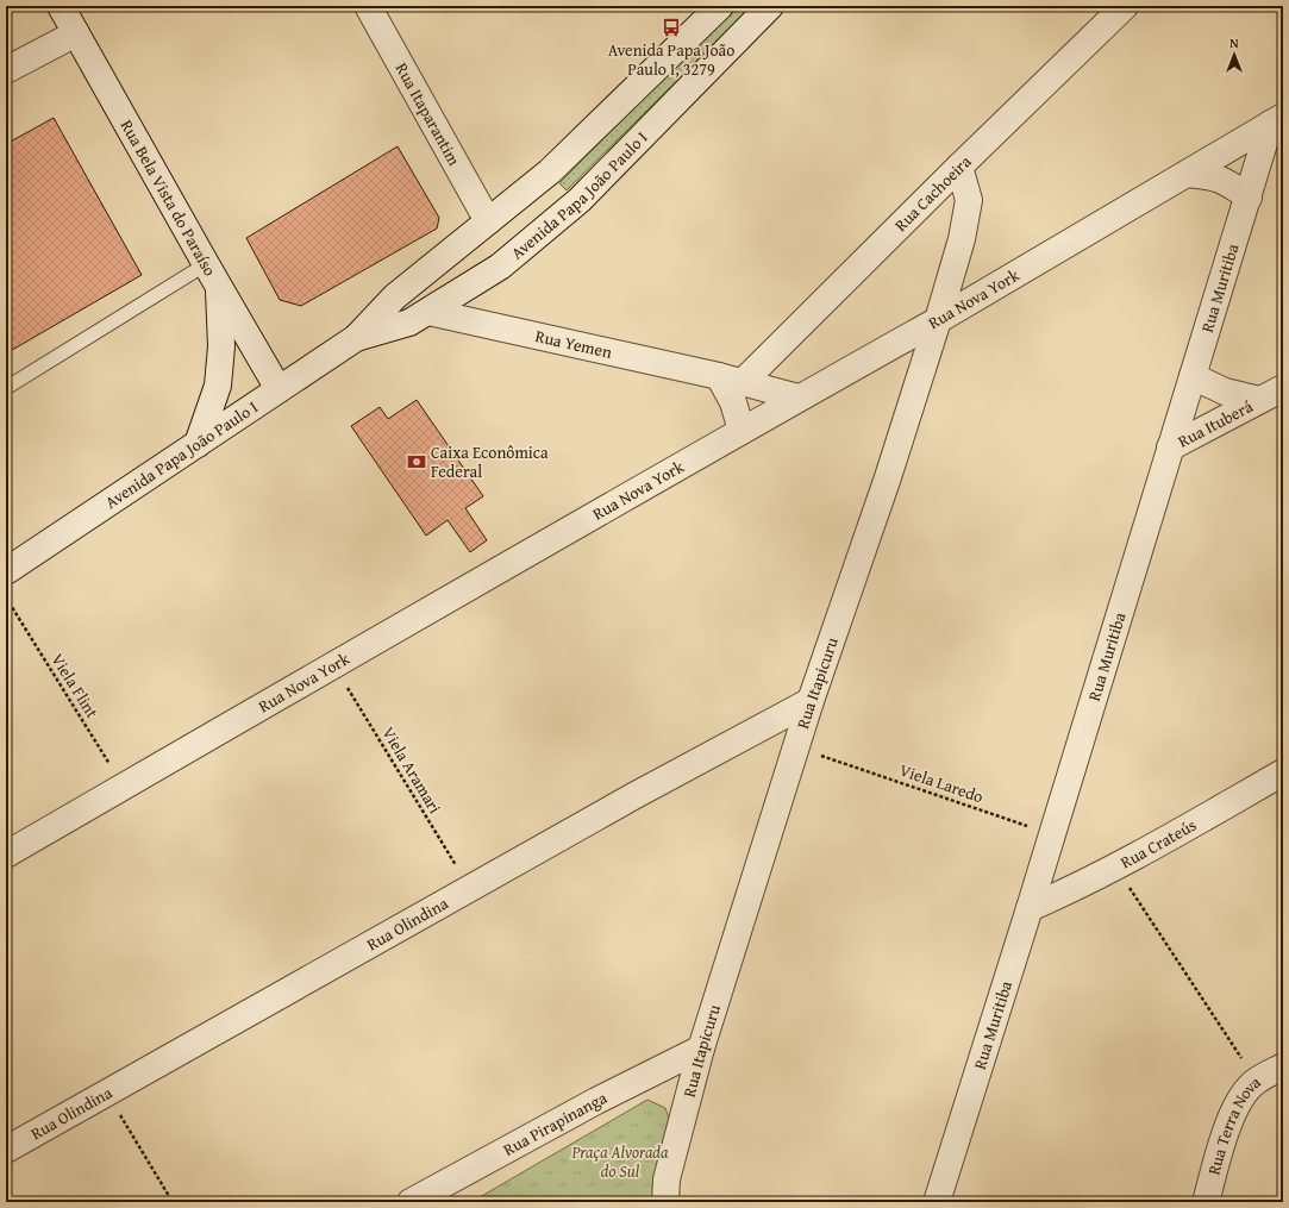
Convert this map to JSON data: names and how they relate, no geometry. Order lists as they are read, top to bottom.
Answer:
{
  "streets": {
    "street": [
      "Rua Itaparantim",
      "Rua Cachoeira",
      "Avenida Papa João Paulo I",
      "Rua Bela Vista do Paraíso",
      "Rua Muritiba",
      "Rua Nova York",
      "Rua Yemen",
      "Rua Ituberá",
      "Rua Itapicuru",
      "Rua Crateús",
      "Rua Olindina",
      "Rua Pirapinanga",
      "Rua Terra Nova"
    ],
    "path": ["Viela Flint", "Viela Aramari", "Viela Laredo"]
  },
  "crossings": [
    ["Rua Itaparantim", "Avenida Papa João Paulo I"],
    ["Rua Cachoeira", "Rua Yemen"],
    ["Rua Cachoeira", "Rua Itapicuru"],
    ["Avenida Papa João Paulo I", "Rua Bela Vista do Paraíso"],
    ["Avenida Papa João Paulo I", "Rua Yemen"],
    ["Rua Muritiba", "Rua Nova York"],
    ["Rua Muritiba", "Rua Ituberá"],
    ["Rua Muritiba", "Viela Laredo"],
    ["Rua Muritiba", "Rua Crateús"],
    ["Rua Nova York", "Rua Yemen"],
    ["Rua Nova York", "Rua Itapicuru"],
    ["Rua Nova York", "Viela Flint"],
    ["Rua Nova York", "Viela Aramari"],
    ["Rua Itapicuru", "Rua Olindina"],
    ["Rua Itapicuru", "Rua Pirapinanga"],
    ["Viela Aramari", "Rua Olindina"]
  ],
  "parks": ["Praça Alvorada do Sul"],
  "places": {
    "bus stop": ["Avenida Papa João Paulo I, 3279"],
    "bank": ["Caixa Econômica Federal"]
  },
  "north": "top"
}
